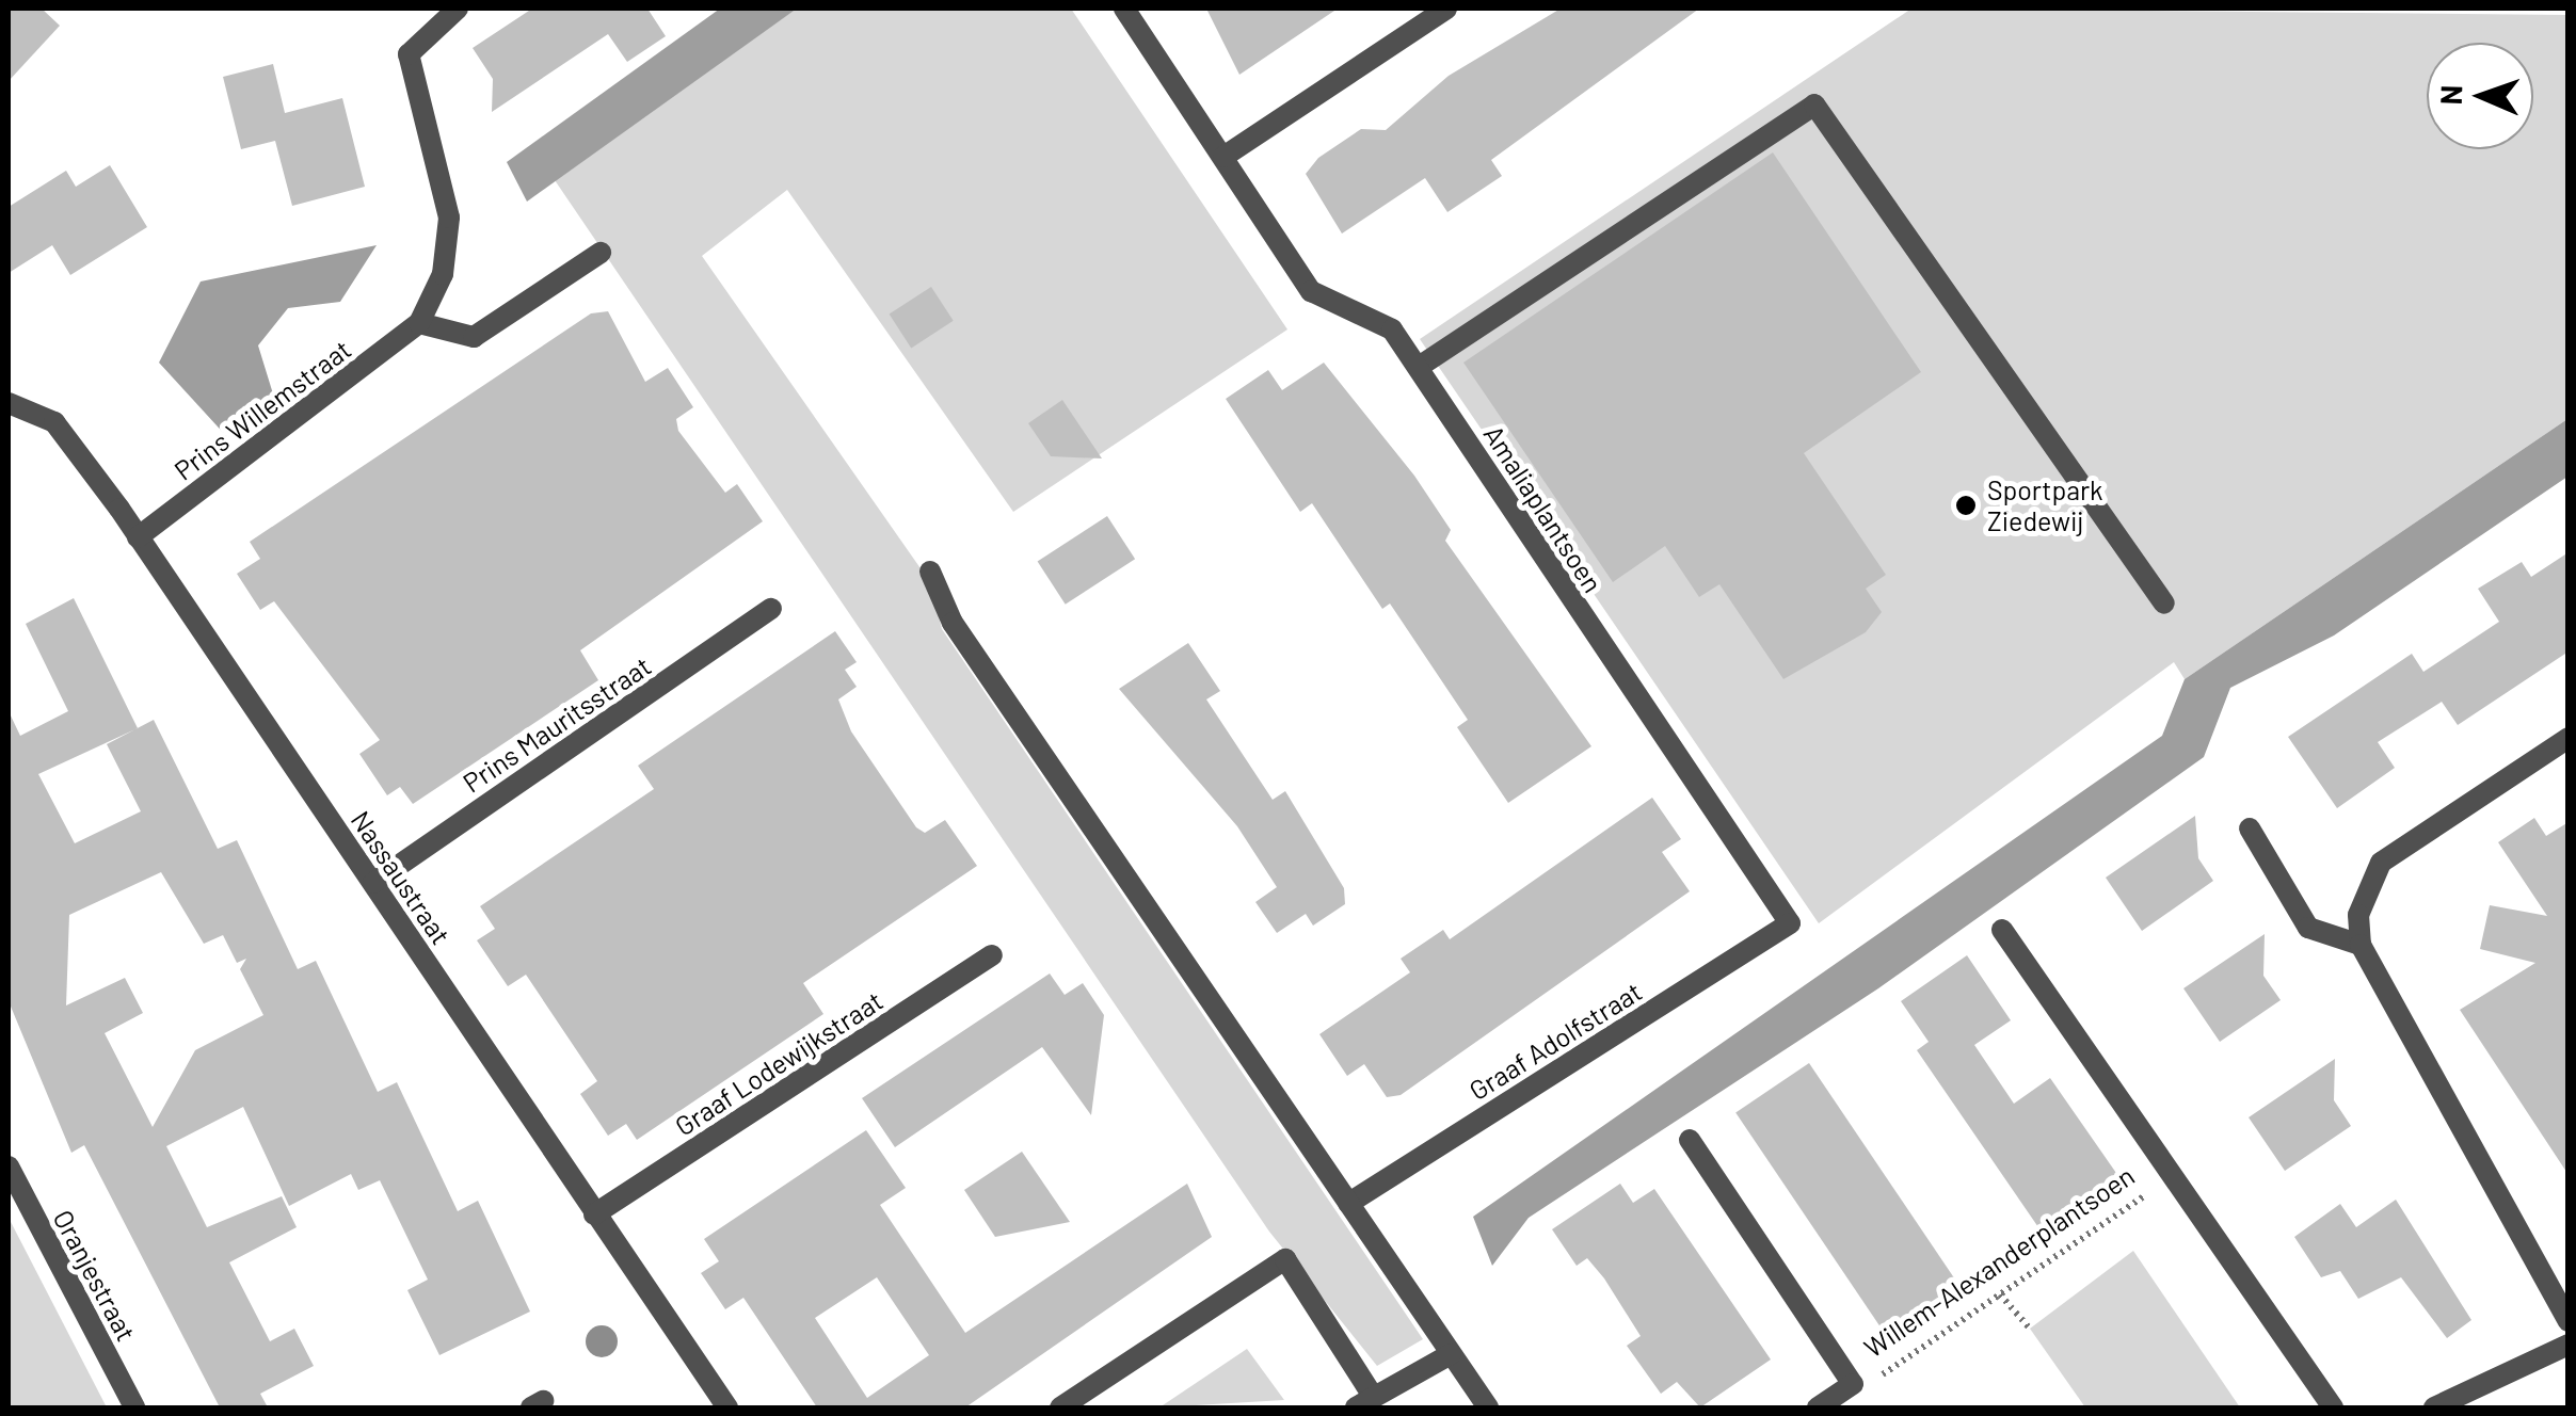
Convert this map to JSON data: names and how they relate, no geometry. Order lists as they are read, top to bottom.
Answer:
{
  "streets": {
    "street": [
      "Prins Willemstraat",
      "Amaliaplantsoen",
      "Prins Mauritsstraat",
      "Nassaustraat",
      "Graaf Adolfstraat",
      "Graaf Lodewijkstraat",
      "Willem-Alexanderplantsoen",
      "Oranjestraat"
    ]
  },
  "crossings": [
    ["Prins Willemstraat", "Nassaustraat"],
    ["Amaliaplantsoen", "Graaf Adolfstraat"],
    ["Prins Mauritsstraat", "Nassaustraat"],
    ["Nassaustraat", "Graaf Lodewijkstraat"]
  ],
  "places": ["Sportpark Ziedewij"],
  "north": "left"
}
